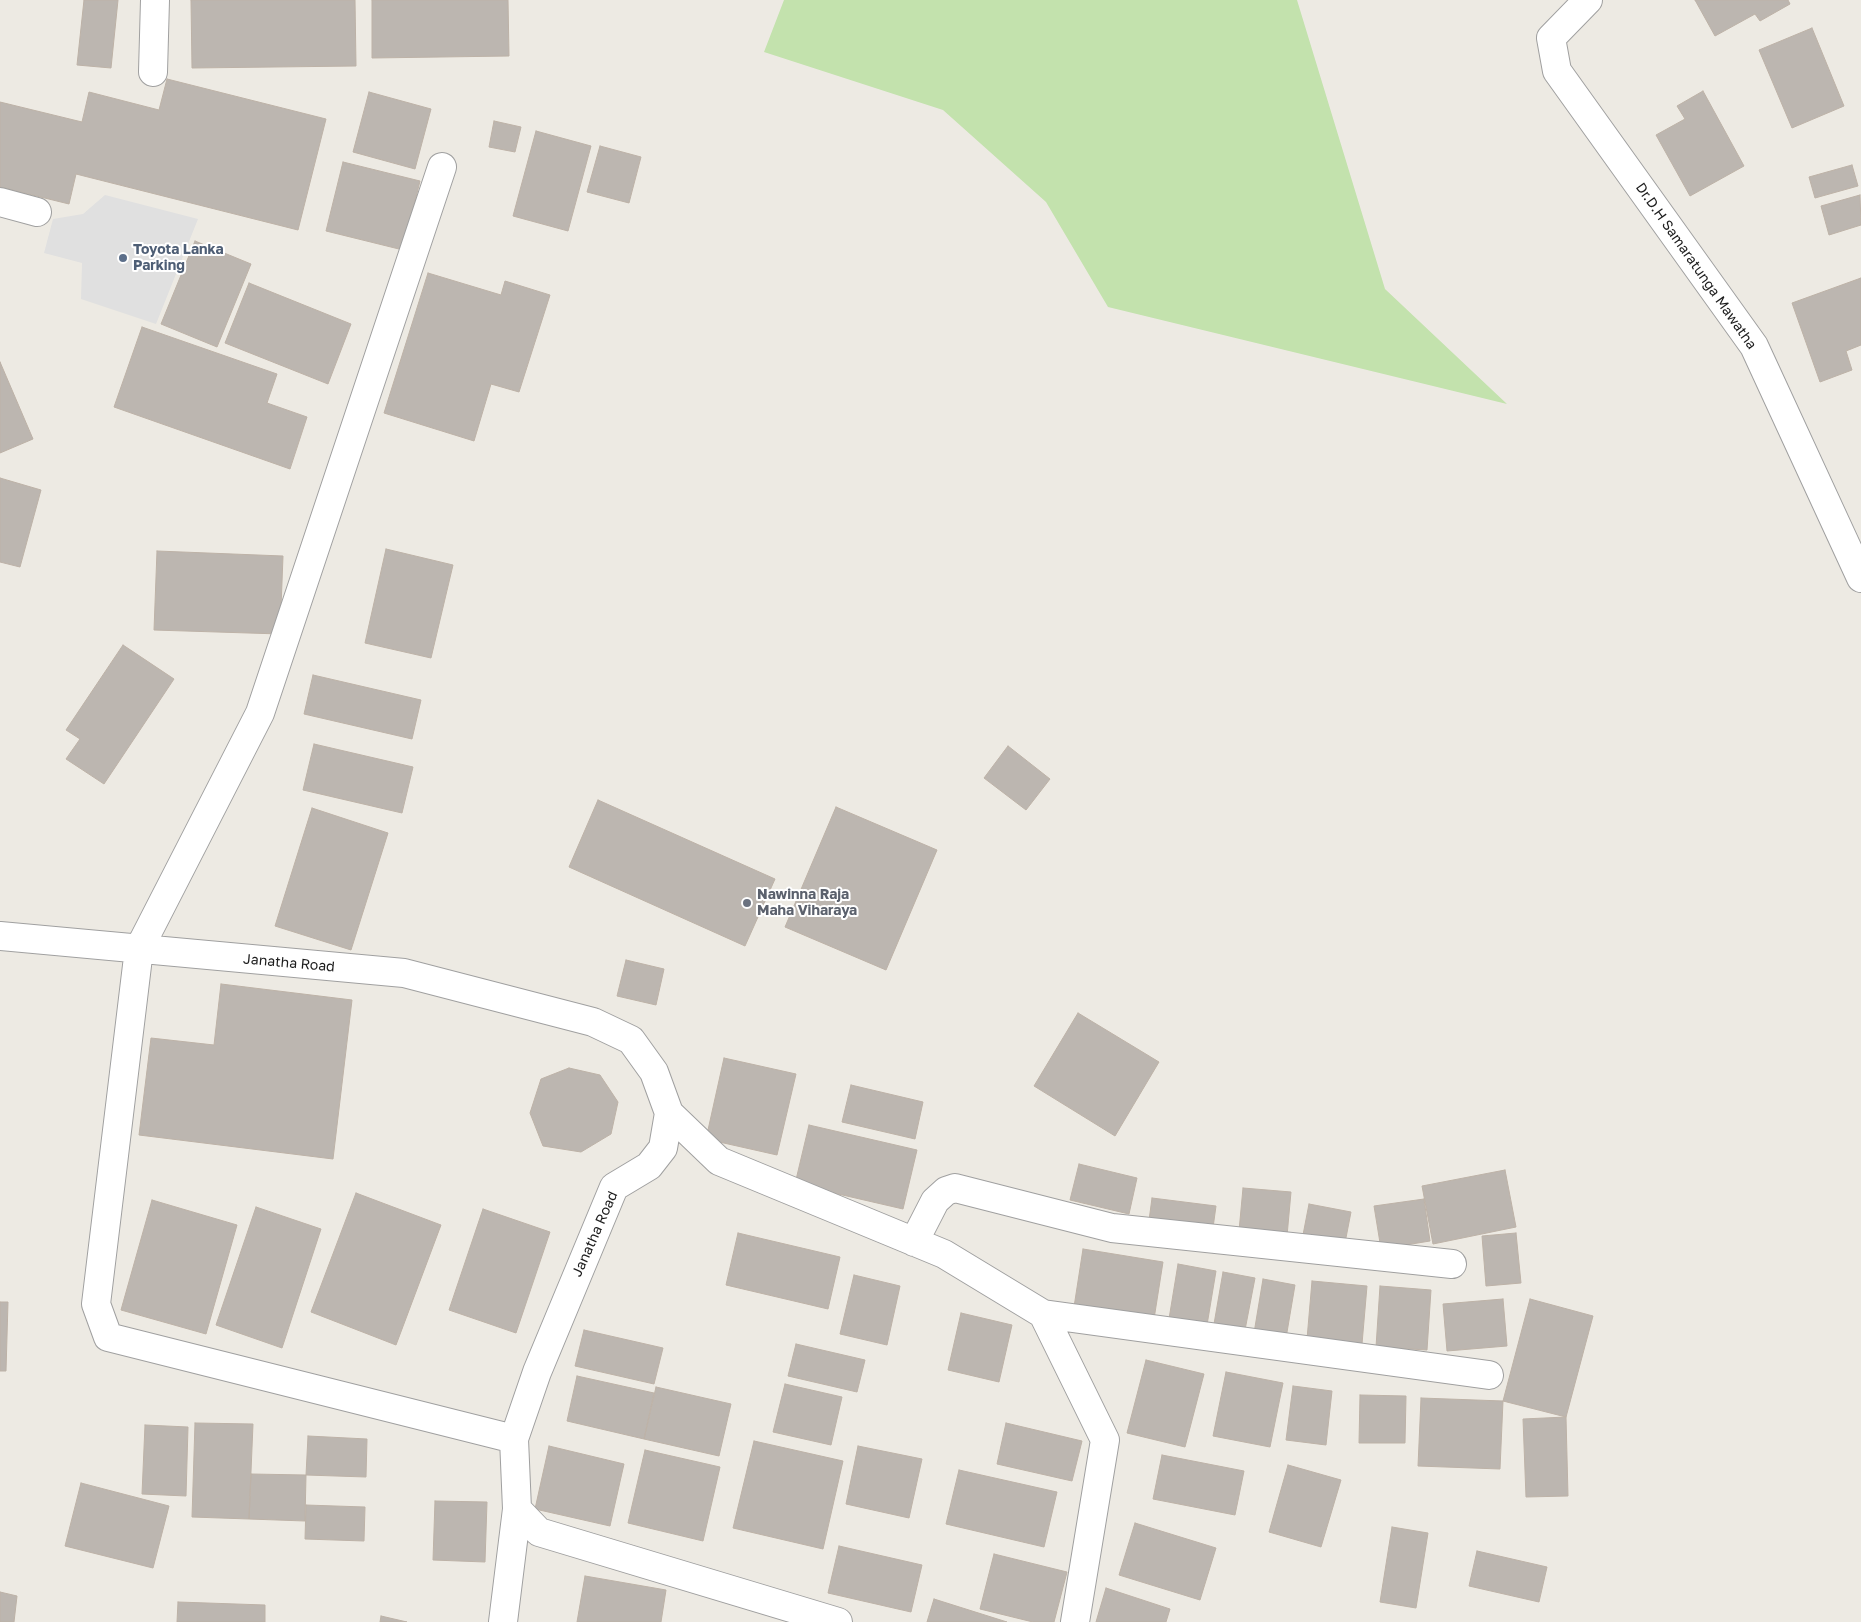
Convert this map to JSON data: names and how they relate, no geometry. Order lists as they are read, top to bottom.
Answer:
{
  "streets": {
    "street": ["Dr.D.H Samaratunga Mawatha", "Janatha Road"]
  },
  "places": ["Toyota Lanka Parking", "Nawinna Raja Maha Viharaya"]
}
